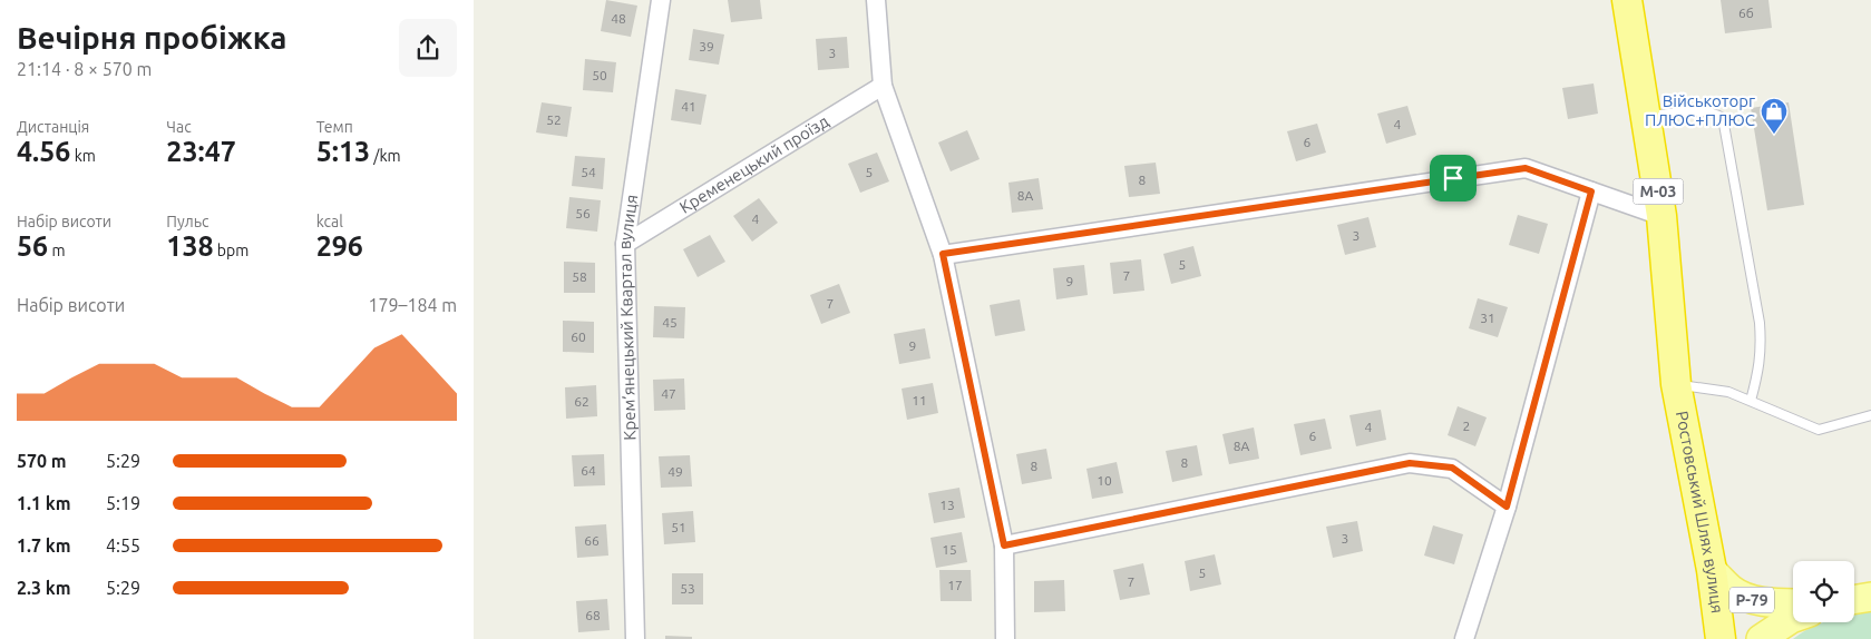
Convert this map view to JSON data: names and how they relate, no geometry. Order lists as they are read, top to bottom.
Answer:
{
  "streets": {
    "highway": ["М-03", "Ростовський Шлях вулиця"],
    "main road": ["Р-79"],
    "street": ["Кременецький проїзд", "Крем’янецький Квартал вулиця"]
  },
  "crossings": [
    ["Кременецький проїзд", "Крем’янецький Квартал вулиця"],
    ["М-03", "Ростовський Шлях вулиця"],
    ["Ростовський Шлях вулиця", "Р-79"]
  ],
  "places": {
    "shop": ["Військоторг ПЛЮС+ПЛЮС"]
  },
  "house_numbers": [
    "6б",
    "48",
    "39",
    "3",
    "50",
    "41",
    "52",
    "4",
    "6",
    "54",
    "5",
    "8",
    "8А",
    "56",
    "4",
    "3",
    "5",
    "7",
    "58",
    "9",
    "7",
    "31",
    "45",
    "60",
    "9",
    "47",
    "11",
    "62",
    "2",
    "4",
    "6",
    "8А",
    "8",
    "8",
    "64",
    "49",
    "10",
    "13",
    "51",
    "3",
    "66",
    "15",
    "5",
    "7",
    "17",
    "53",
    "68"
  ],
  "page": {
    "heading": ["Вечірня пробіжка", "21:14 · 8 × 570 m"],
    "stats": [
      ["Дистанція", "4.56 km"],
      ["Час", "23:47"],
      ["Темп", "5:13 /km"],
      ["Набір висоти", "56 m"],
      ["Пульс", "138 bpm"],
      ["kcal", "296"]
    ],
    "chart": ["Набір висоти", "179–184 m"],
    "list": [
      {
        "name": "570 m",
        "note": "5:29"
      },
      {
        "name": "1.1 km",
        "note": "5:19"
      },
      {
        "name": "1.7 km",
        "note": "4:55"
      },
      {
        "name": "2.3 km",
        "note": "5:29"
      }
    ]
  }
}
